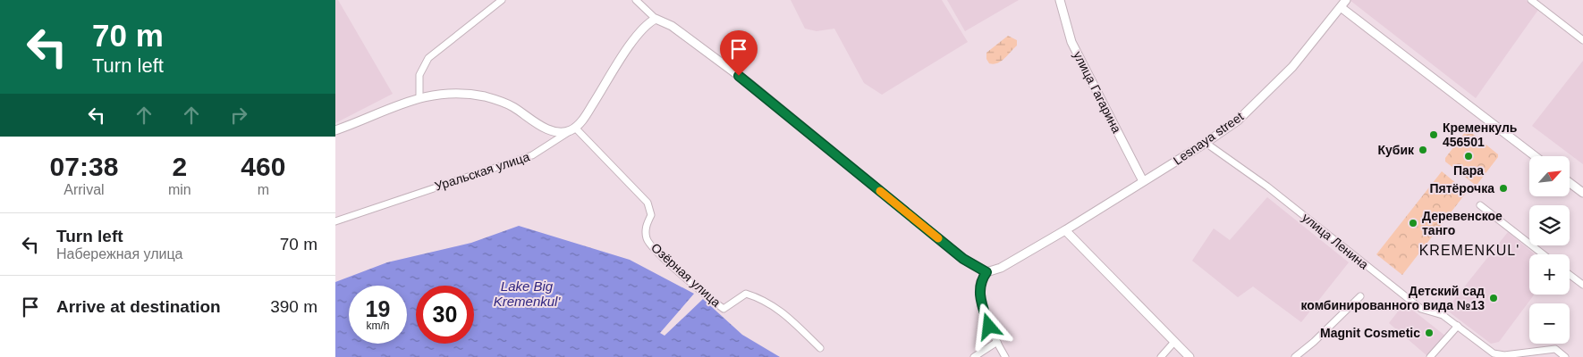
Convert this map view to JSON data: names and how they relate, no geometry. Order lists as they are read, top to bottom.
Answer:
{
  "streets": {
    "street": [
      "улица Гагарина",
      "Lesnaya street",
      "Уральская улица",
      "улица Ленина",
      "Озёрная улица"
    ]
  },
  "crossings": [
    ["улица Гагарина", "Lesnaya street"],
    ["Lesnaya street", "улица Ленина"],
    ["Уральская улица", "Озёрная улица"]
  ],
  "districts": ["KREMENKUL'"],
  "water": ["Lake Big Kremenkul'"],
  "places": [
    "Кременкуль 456501",
    "Кубик",
    "Пара",
    "Пятёрочка",
    "Деревенское танго",
    "Детский сад комбинированного вида №13",
    "Magnit Cosmetic"
  ],
  "north": "top right",
  "page": {
    "turn": ["70 m", "Turn left"],
    "eta": [
      "07:38",
      "Arrival",
      "2",
      "min",
      "460",
      "m"
    ],
    "map_buttons": ["+", "−"],
    "list": [
      {
        "name": "Turn left",
        "note": "Набережная улица",
        "value": "70 m"
      },
      {
        "name": "Arrive at destination",
        "value": "390 m"
      }
    ],
    "speed": "19 km/h",
    "limit": "30"
  }
}
